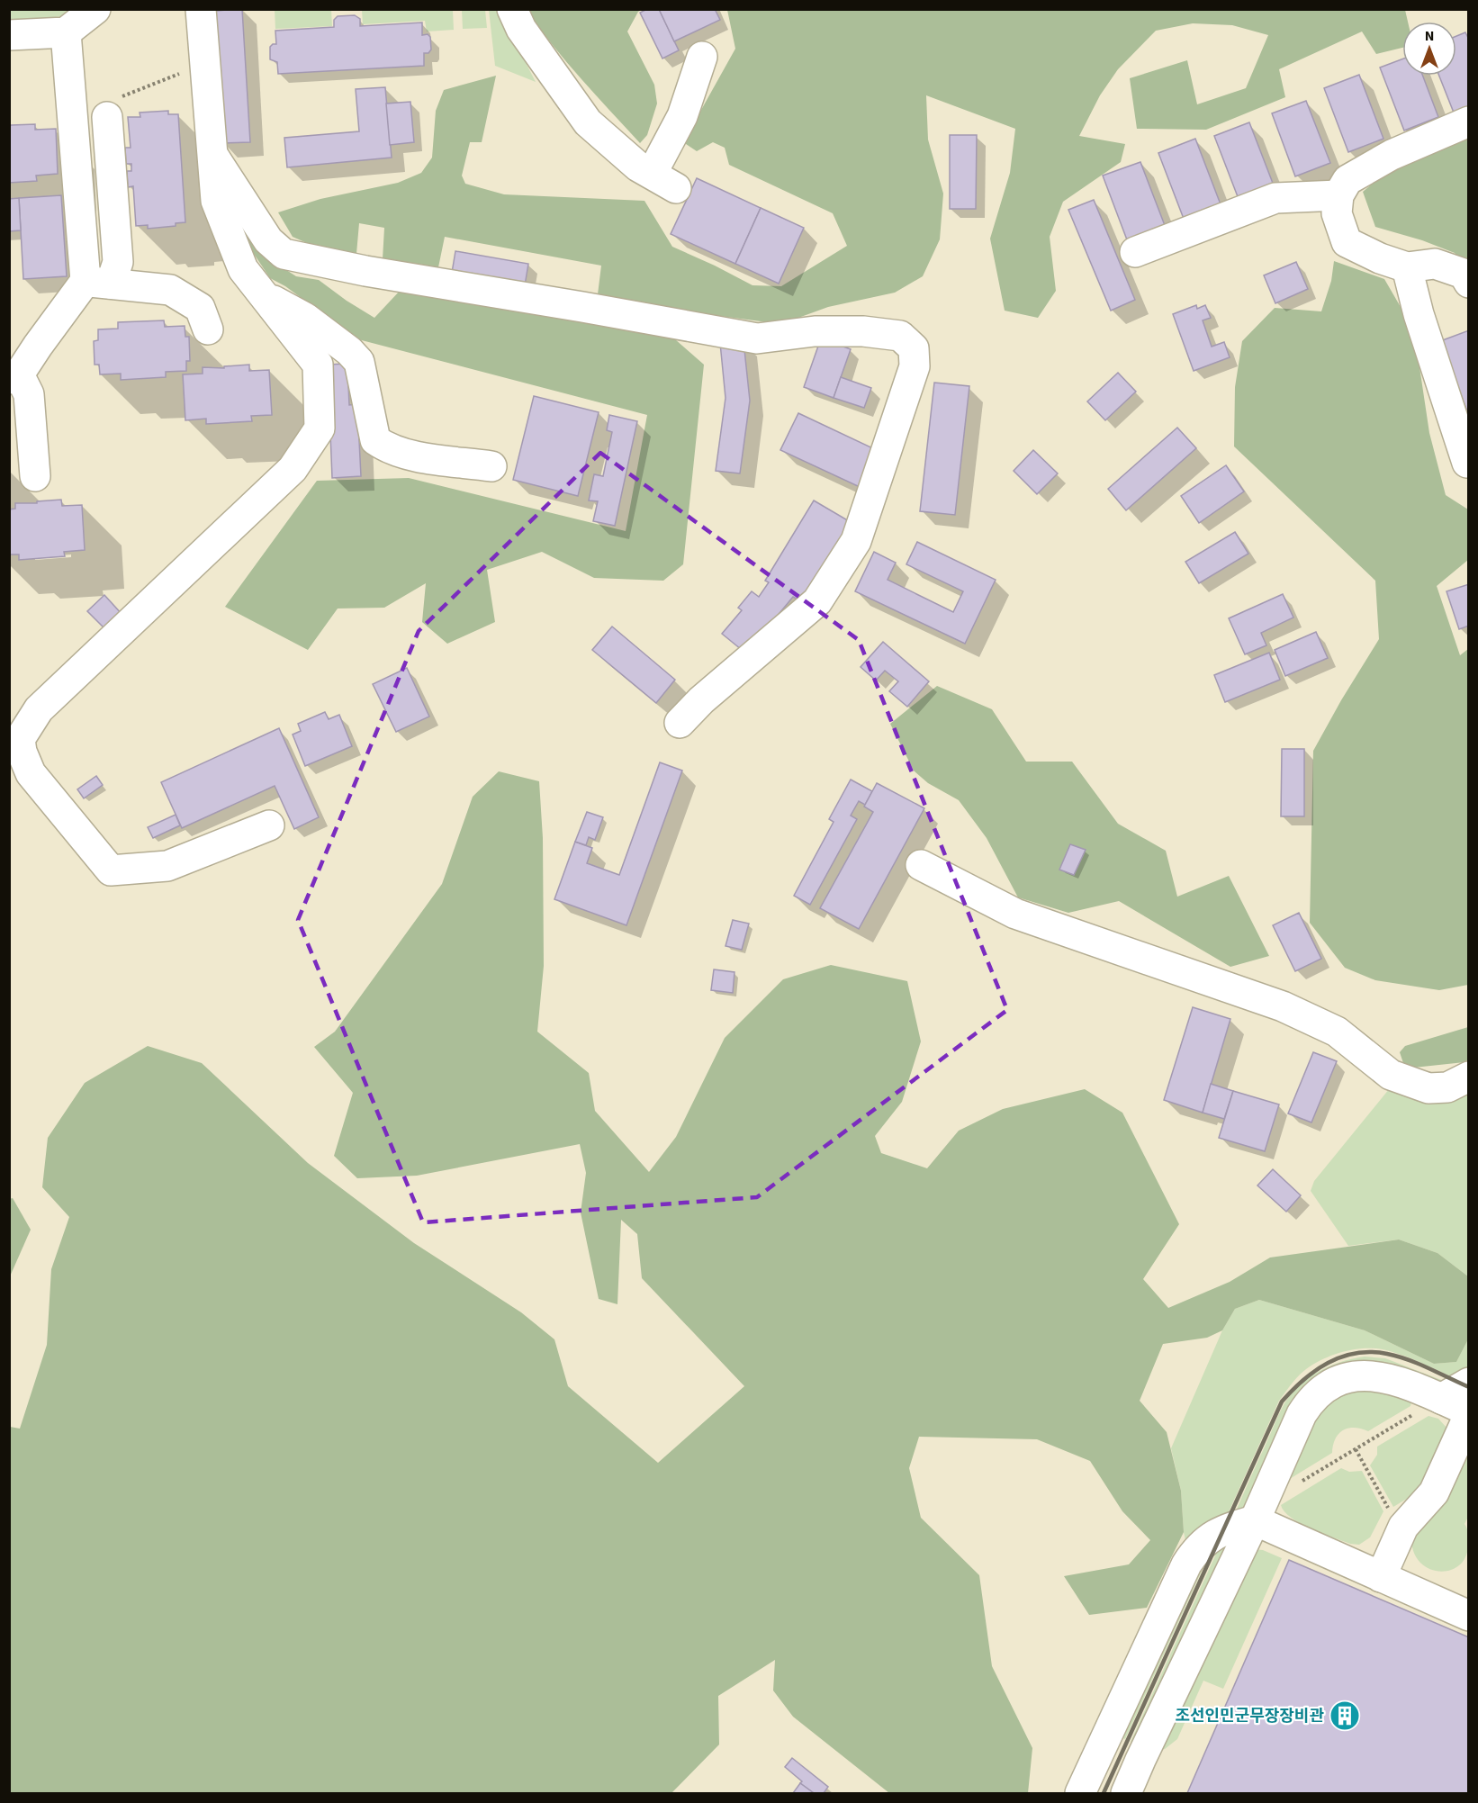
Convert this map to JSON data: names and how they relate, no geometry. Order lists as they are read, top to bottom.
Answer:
{
  "places": {
    "building": ["조선인민군무장장비관"]
  },
  "north": "top"
}
